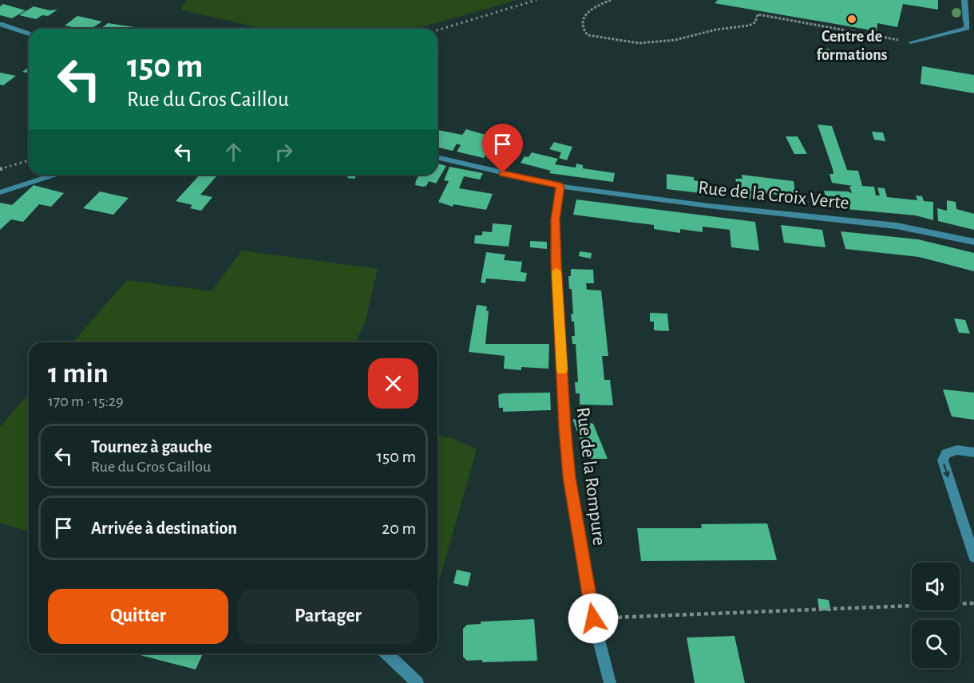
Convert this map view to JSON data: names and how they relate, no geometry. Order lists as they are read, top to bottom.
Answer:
{
  "streets": {
    "street": ["Rue de la Croix Verte", "Rue de la Rompure"]
  },
  "crossings": [
    ["Rue de la Croix Verte", "Rue de la Rompure"]
  ],
  "places": ["Centre de formations"],
  "page": {
    "turn": ["150 m", "Rue du Gros Caillou"],
    "heading": ["1 min", "170 m · 15:29"],
    "list": [
      {
        "name": "Tournez à gauche",
        "note": "Rue du Gros Caillou",
        "value": "150 m"
      },
      {
        "name": "Arrivée à destination",
        "value": "20 m"
      }
    ],
    "buttons": ["Quitter", "Partager"]
  }
}
